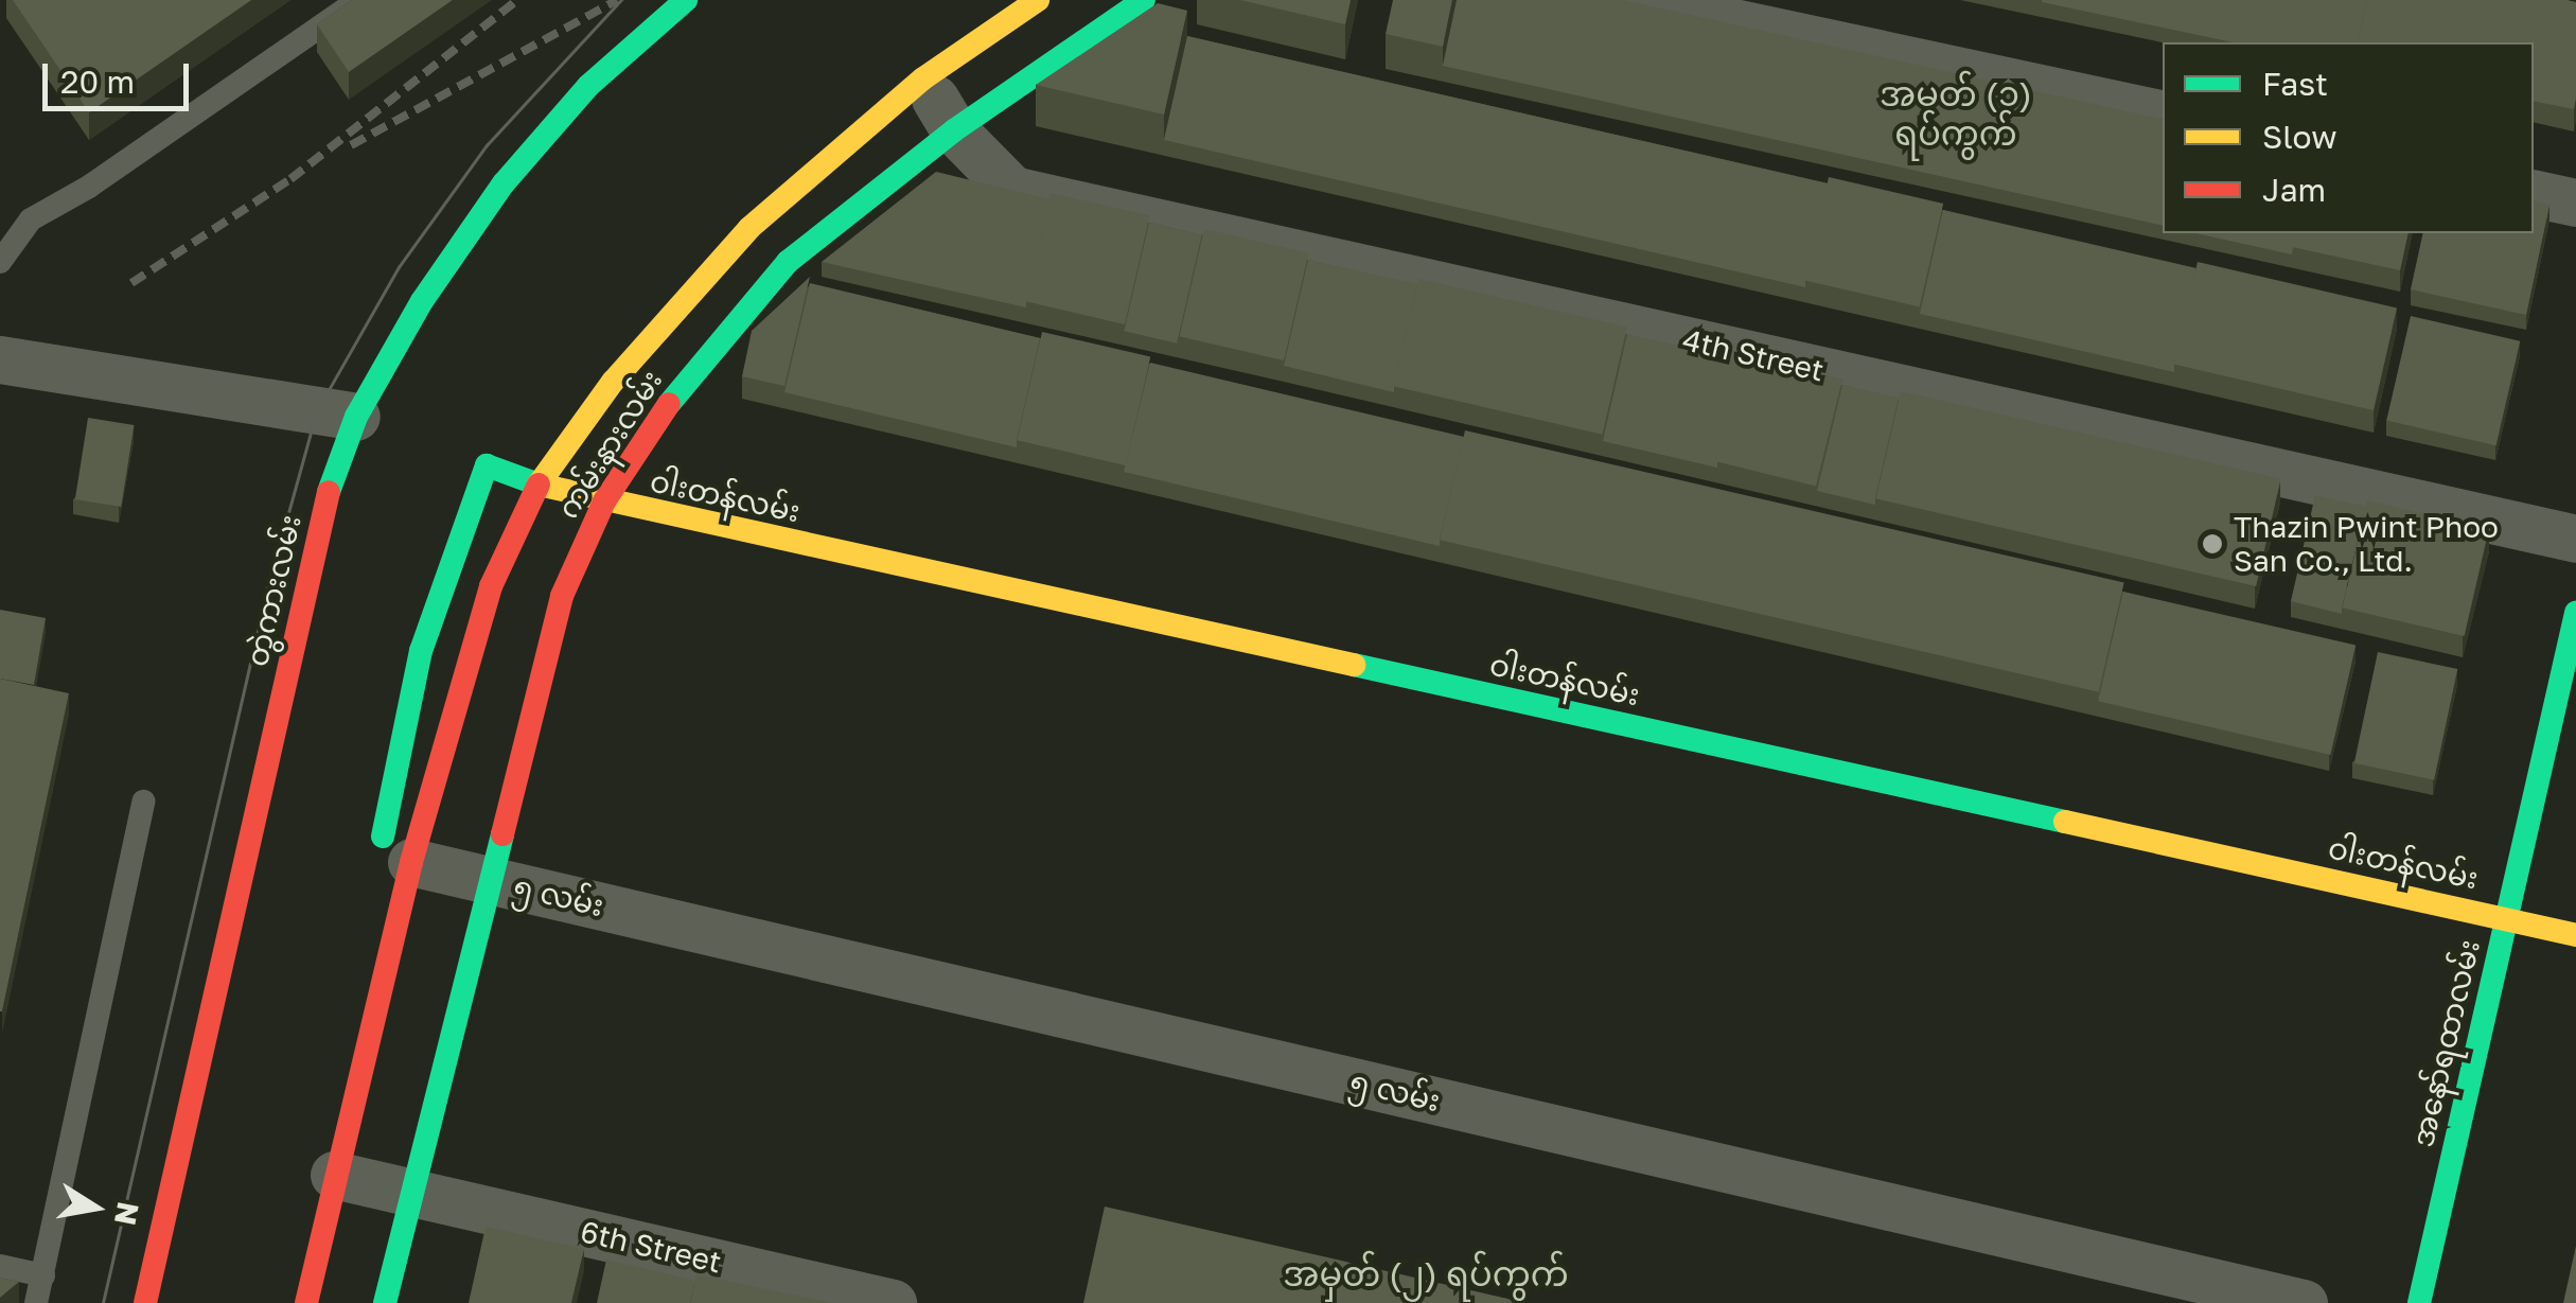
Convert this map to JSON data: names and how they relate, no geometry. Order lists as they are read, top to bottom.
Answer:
{
  "streets": {
    "main road": [
      "ကမ်းနားလမ်း",
      "ဝါးတန်လမ်း",
      "တွဲကားလမ်း",
      "အနော်ရထာလမ်း"
    ],
    "street": ["4th Street", "၅ လမ်း", "6th Street"]
  },
  "crossings": [
    ["4th Street", "ကမ်းနားလမ်း"],
    ["ကမ်းနားလမ်း", "ဝါးတန်လမ်း"],
    ["ကမ်းနားလမ်း", "၅ လမ်း"],
    ["ကမ်းနားလမ်း", "6th Street"],
    ["ဝါးတန်လမ်း", "၅ လမ်း"],
    ["ဝါးတန်လမ်း", "အနော်ရထာလမ်း"]
  ],
  "districts": ["အမှတ် (၁) ရပ်ကွက်", "အမှတ် (၂) ရပ်ကွက်"],
  "places": ["Thazin Pwint Phoo San Co., Ltd."],
  "legend": ["Fast", "Slow", "Jam"],
  "scale_bar": "20 m",
  "north": "right"
}
